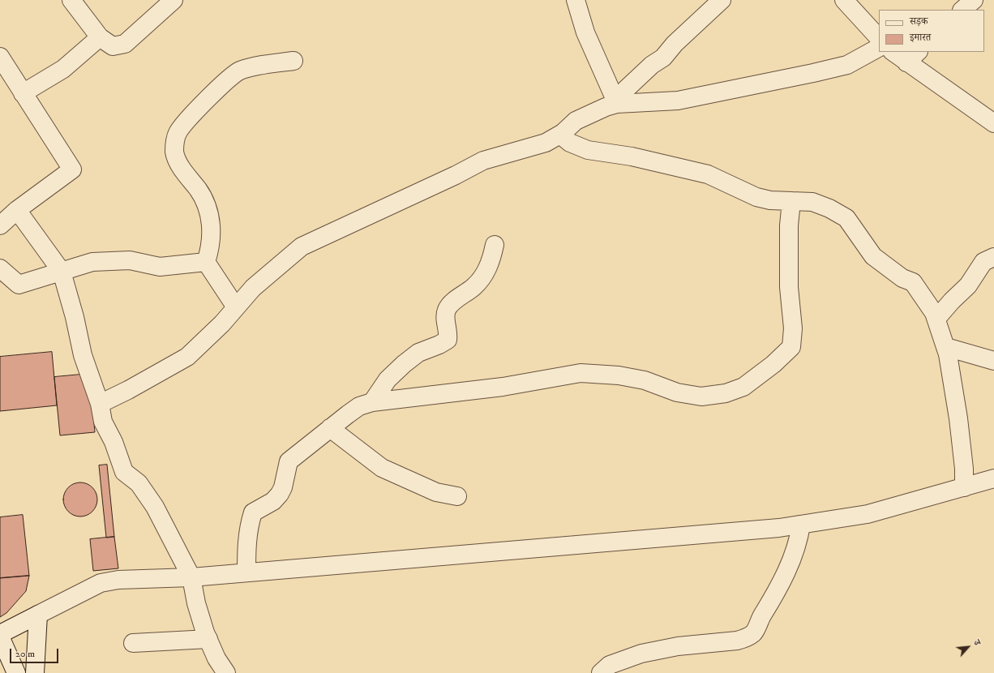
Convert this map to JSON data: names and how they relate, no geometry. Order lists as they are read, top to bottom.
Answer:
{
  "legend": ["सड़क", "इमारत"],
  "scale_bar": "20 m",
  "north": "top right"
}
